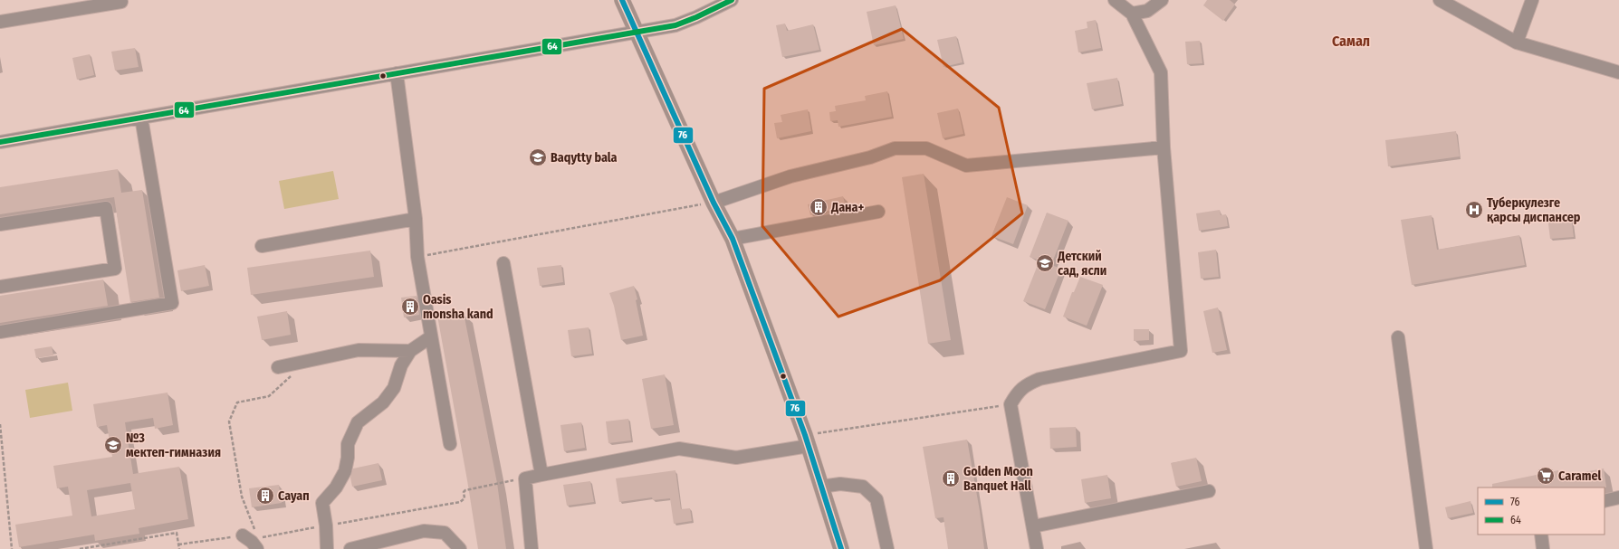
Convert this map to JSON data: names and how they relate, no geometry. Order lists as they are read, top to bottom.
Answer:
{
  "districts": ["Самал"],
  "places": {
    "school or university": ["Baqytty bala", "Детский сад, ясли", "№3 мектеп-гимназия"],
    "building": [
      "Дана+",
      "Oasis monsha kand",
      "Golden Moon Banquet Hall",
      "Сауап"
    ],
    "hospital": ["Туберкулезге қарсы диспансер"],
    "supermarket": ["Caramel"]
  },
  "lines": ["transit line 76", "transit line 64"],
  "legend": ["76", "64"]
}
